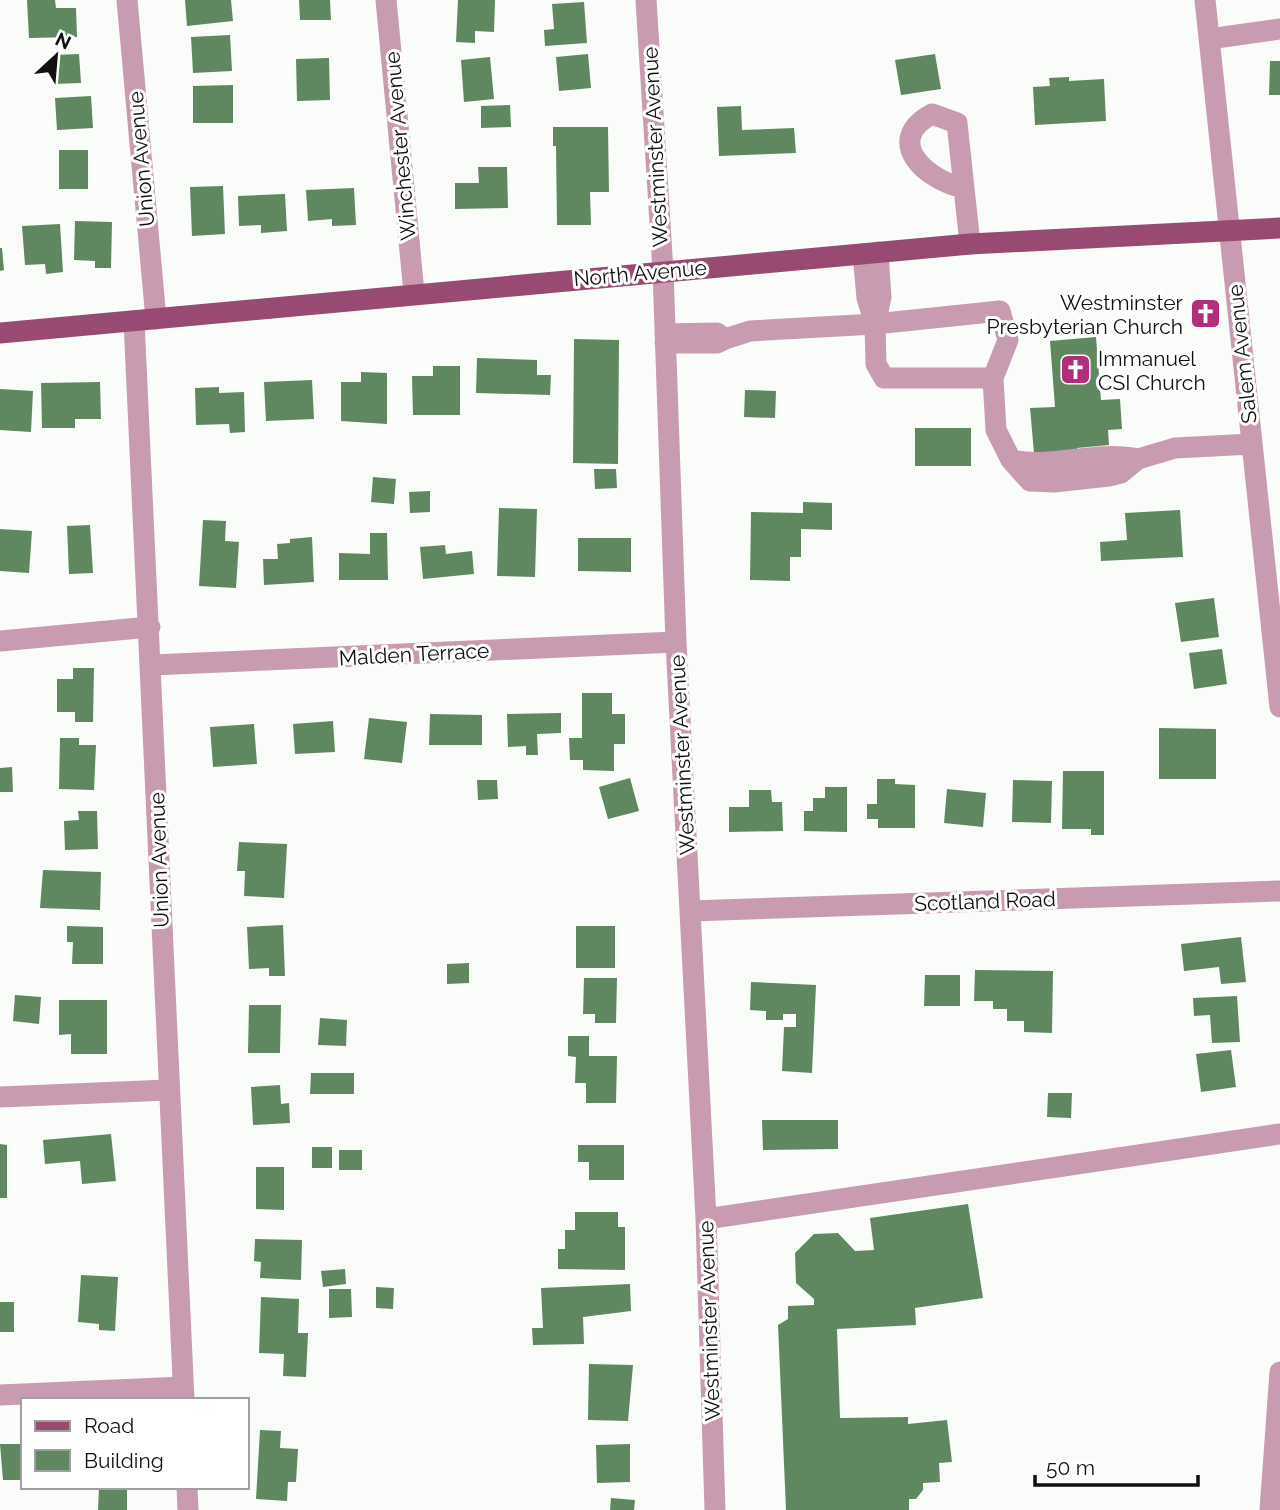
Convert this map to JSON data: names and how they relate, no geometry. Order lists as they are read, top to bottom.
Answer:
{
  "streets": {
    "main road": ["North Avenue"],
    "street": [
      "Winchester Avenue",
      "Westminster Avenue",
      "Union Avenue",
      "Salem Avenue",
      "Malden Terrace",
      "Scotland Road"
    ]
  },
  "crossings": [
    ["Winchester Avenue", "North Avenue"],
    ["Westminster Avenue", "North Avenue"],
    ["Westminster Avenue", "Malden Terrace"],
    ["Westminster Avenue", "Scotland Road"],
    ["Union Avenue", "North Avenue"],
    ["Union Avenue", "Malden Terrace"],
    ["North Avenue", "Salem Avenue"]
  ],
  "places": {
    "church": ["Westminster Presbyterian Church", "Immanuel CSI Church"]
  },
  "legend": ["Road", "Building"],
  "scale_bar": "50 m",
  "north": "top right"
}
